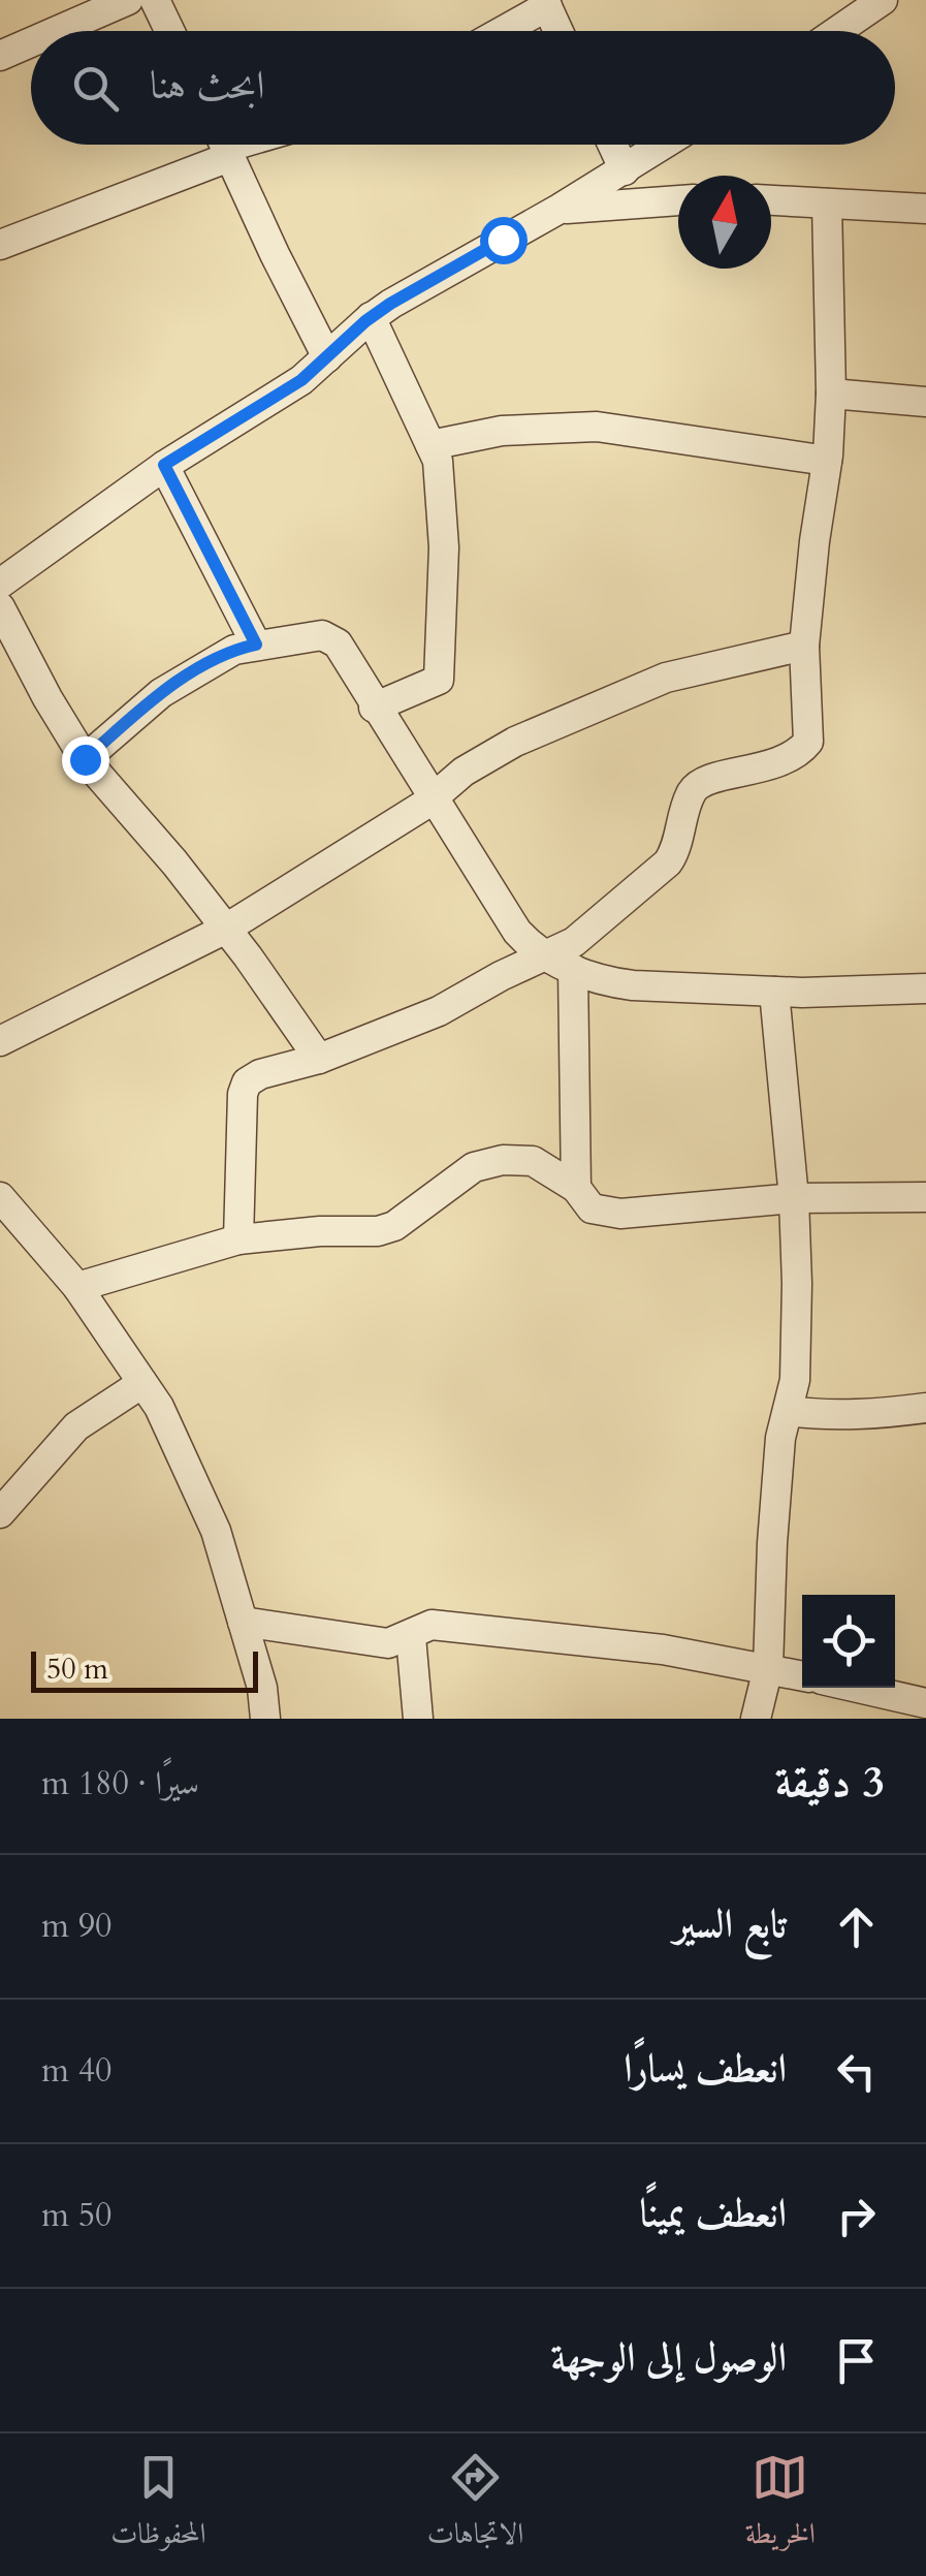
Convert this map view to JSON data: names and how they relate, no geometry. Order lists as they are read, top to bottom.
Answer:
{
  "scale_bar": "50 m",
  "north": "top",
  "page": {
    "search": "ابحث هنا",
    "scale": "50 m",
    "heading": ["3 دقيقة", "سيرًا · 180 m"],
    "list": [
      ["تابع السير", "90 m"],
      ["انعطف يسارًا", "40 m"],
      ["انعطف يمينًا", "50 m"],
      "الوصول إلى الوجهة"
    ],
    "nav": ["الخريطة", "الاتجاهات", "المحفوظات"]
  }
}
